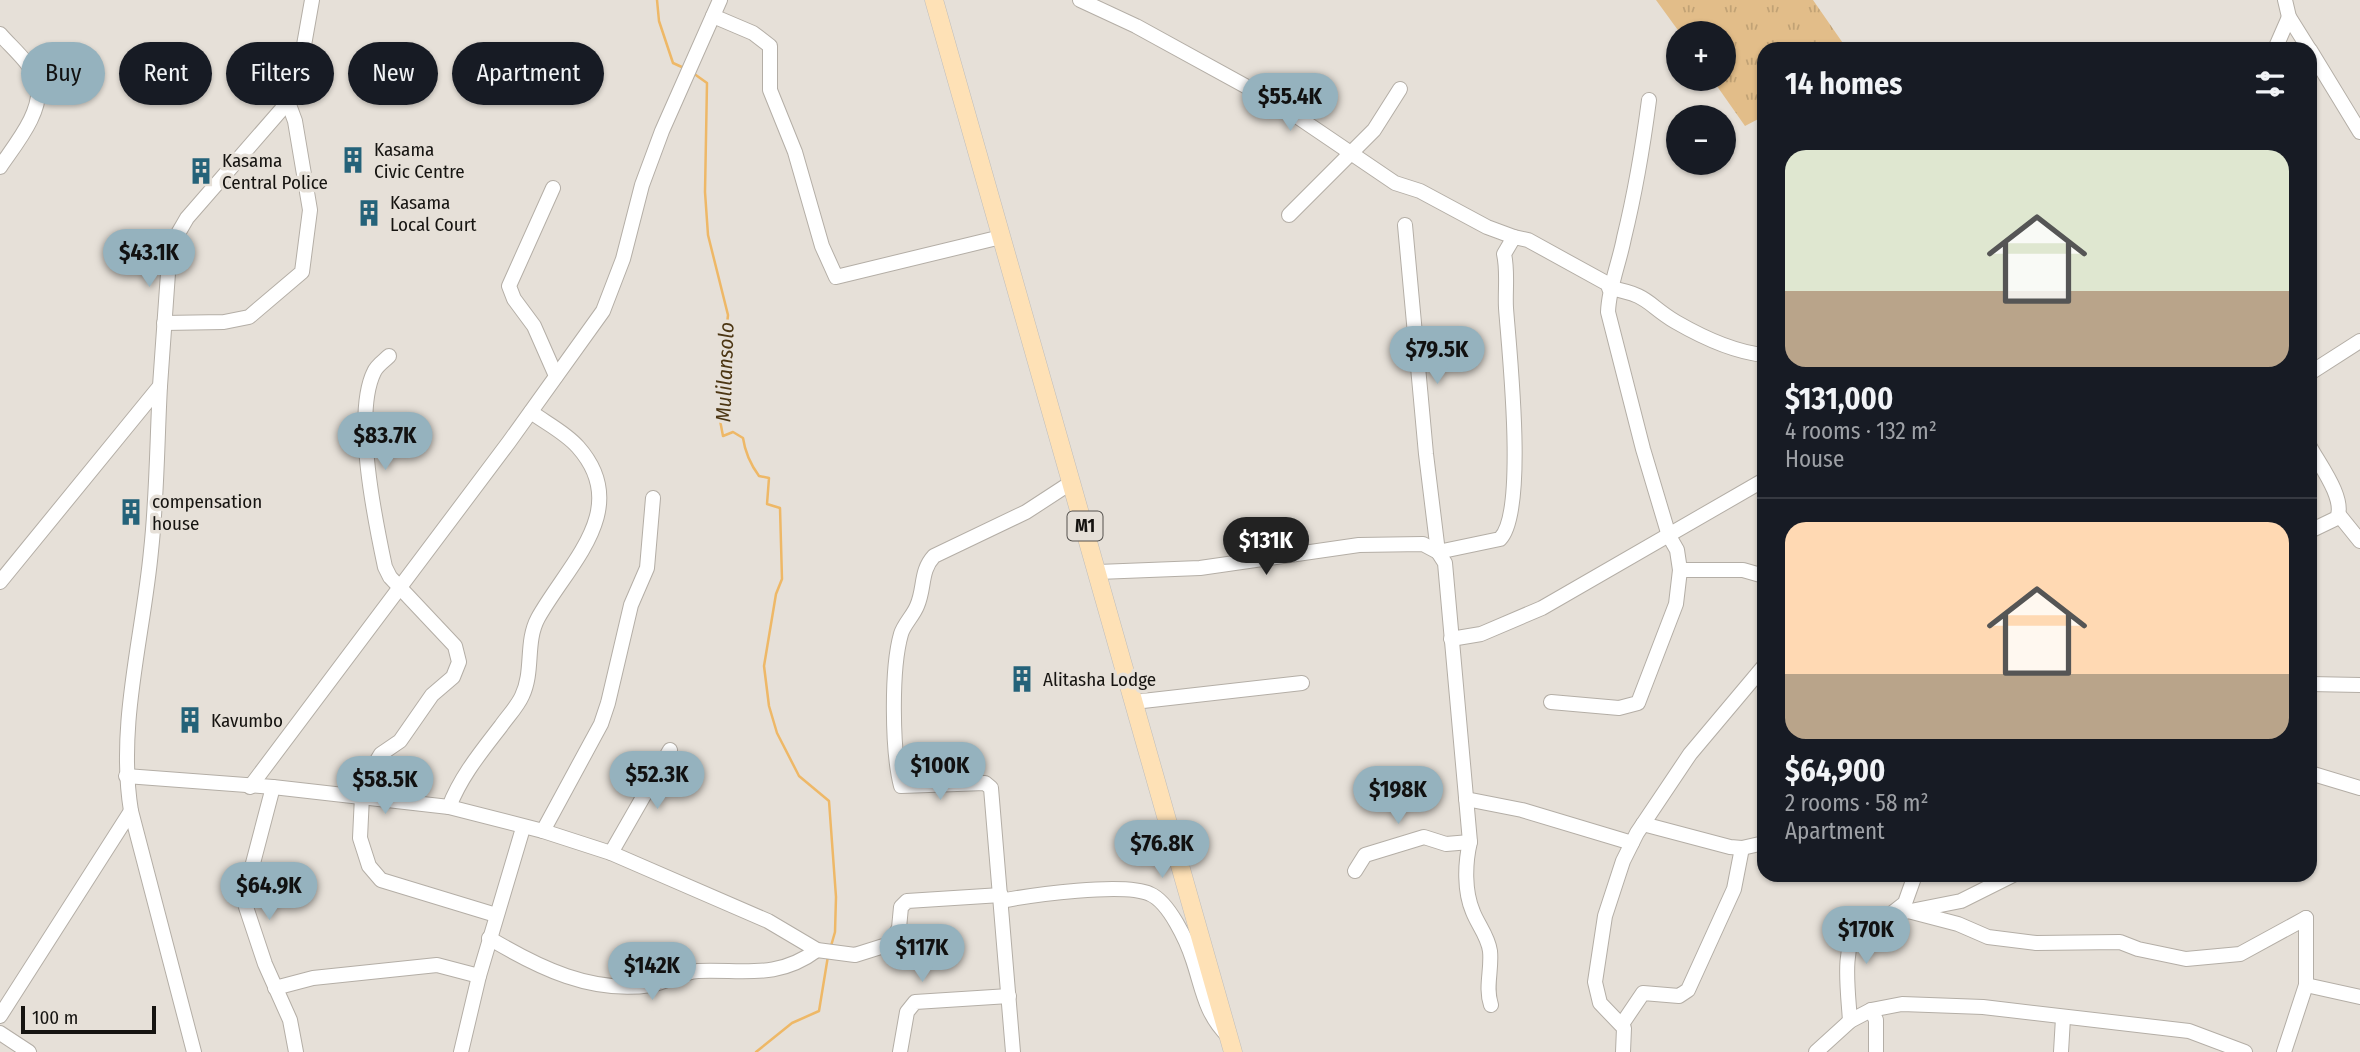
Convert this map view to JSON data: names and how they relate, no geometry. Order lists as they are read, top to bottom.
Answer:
{
  "streets": {
    "main road": ["M1"]
  },
  "water": ["Mulilansolo"],
  "places": {
    "building": [
      "Kasama Civic Centre",
      "Kasama Central Police",
      "Kasama Local Court",
      "compensation house",
      "Alitasha Lodge",
      "Kavumbo"
    ]
  },
  "scale_bar": "100 m",
  "page": {
    "map_buttons": ["+", "−"],
    "chip": [
      "Buy",
      "Rent",
      "Filters",
      "New",
      "Apartment"
    ],
    "heading": "14 homes",
    "price": [
      "$55.4K",
      "$43.1K",
      "$79.5K",
      "$83.7K",
      "$131K",
      "$100K",
      "$52.3K",
      "$58.5K",
      "$198K",
      "$76.8K",
      "$64.9K",
      "$170K",
      "$117K",
      "$142K"
    ],
    "list": [
      {
        "name": "$131,000",
        "note": "4 rooms · 132 m² · House"
      },
      {
        "name": "$64,900",
        "note": "2 rooms · 58 m² · Apartment"
      }
    ],
    "scale": "100 m"
  }
}
